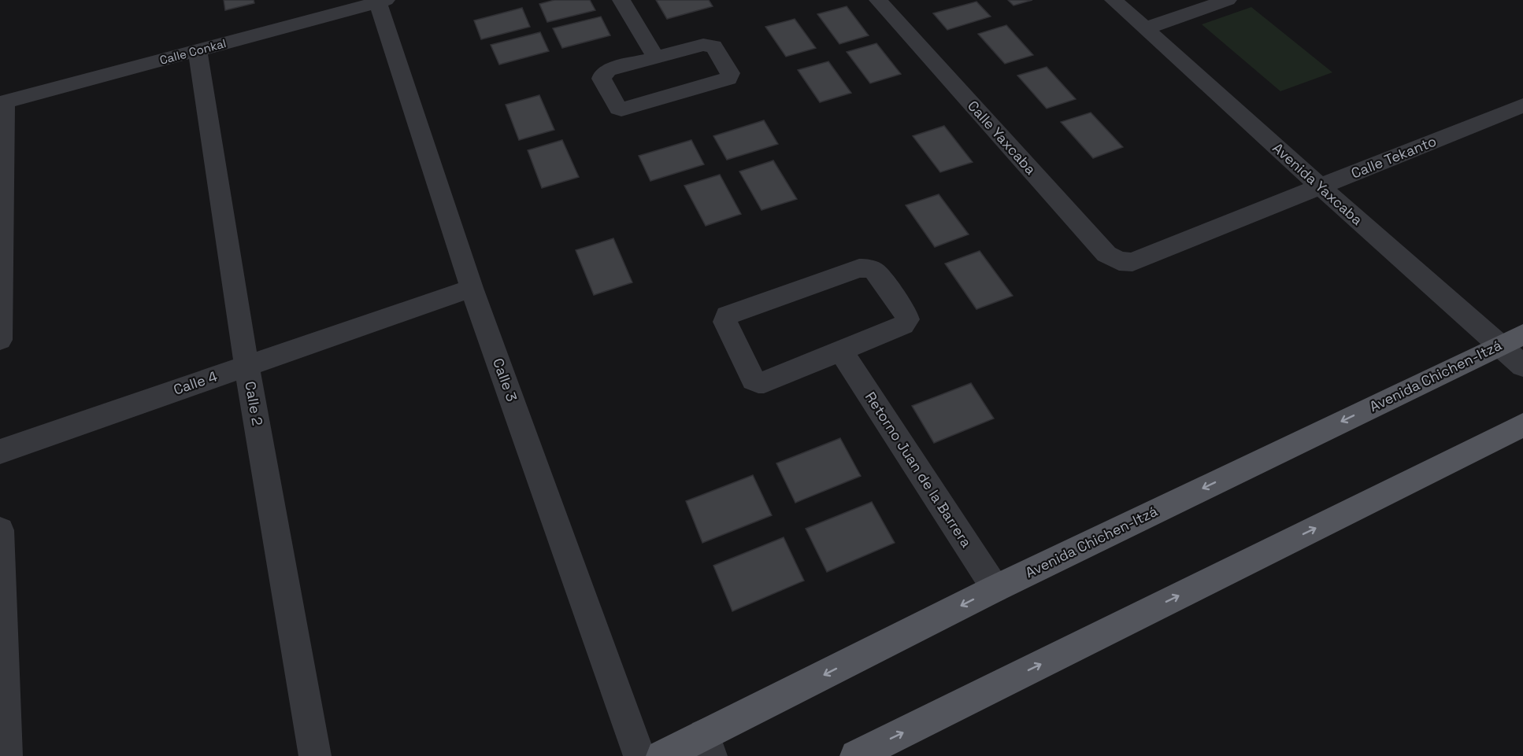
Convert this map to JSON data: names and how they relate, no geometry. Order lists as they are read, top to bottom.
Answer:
{
  "streets": {
    "main road": ["Avenida Chichen-Itzá"],
    "street": [
      "Calle Conkal",
      "Calle Yaxcaba",
      "Calle Tekanto",
      "Avenida Yaxcaba",
      "Calle 3",
      "Calle 4",
      "Calle 2",
      "Retorno Juan de la Barrera"
    ]
  },
  "crossings": [
    ["Calle Conkal", "Calle 3"],
    ["Calle Conkal", "Calle 2"],
    ["Calle Yaxcaba", "Calle Tekanto"],
    ["Calle Tekanto", "Avenida Yaxcaba"],
    ["Avenida Yaxcaba", "Avenida Chichen-Itzá"],
    ["Avenida Chichen-Itzá", "Retorno Juan de la Barrera"],
    ["Calle 3", "Calle 4"],
    ["Calle 4", "Calle 2"]
  ]
}
